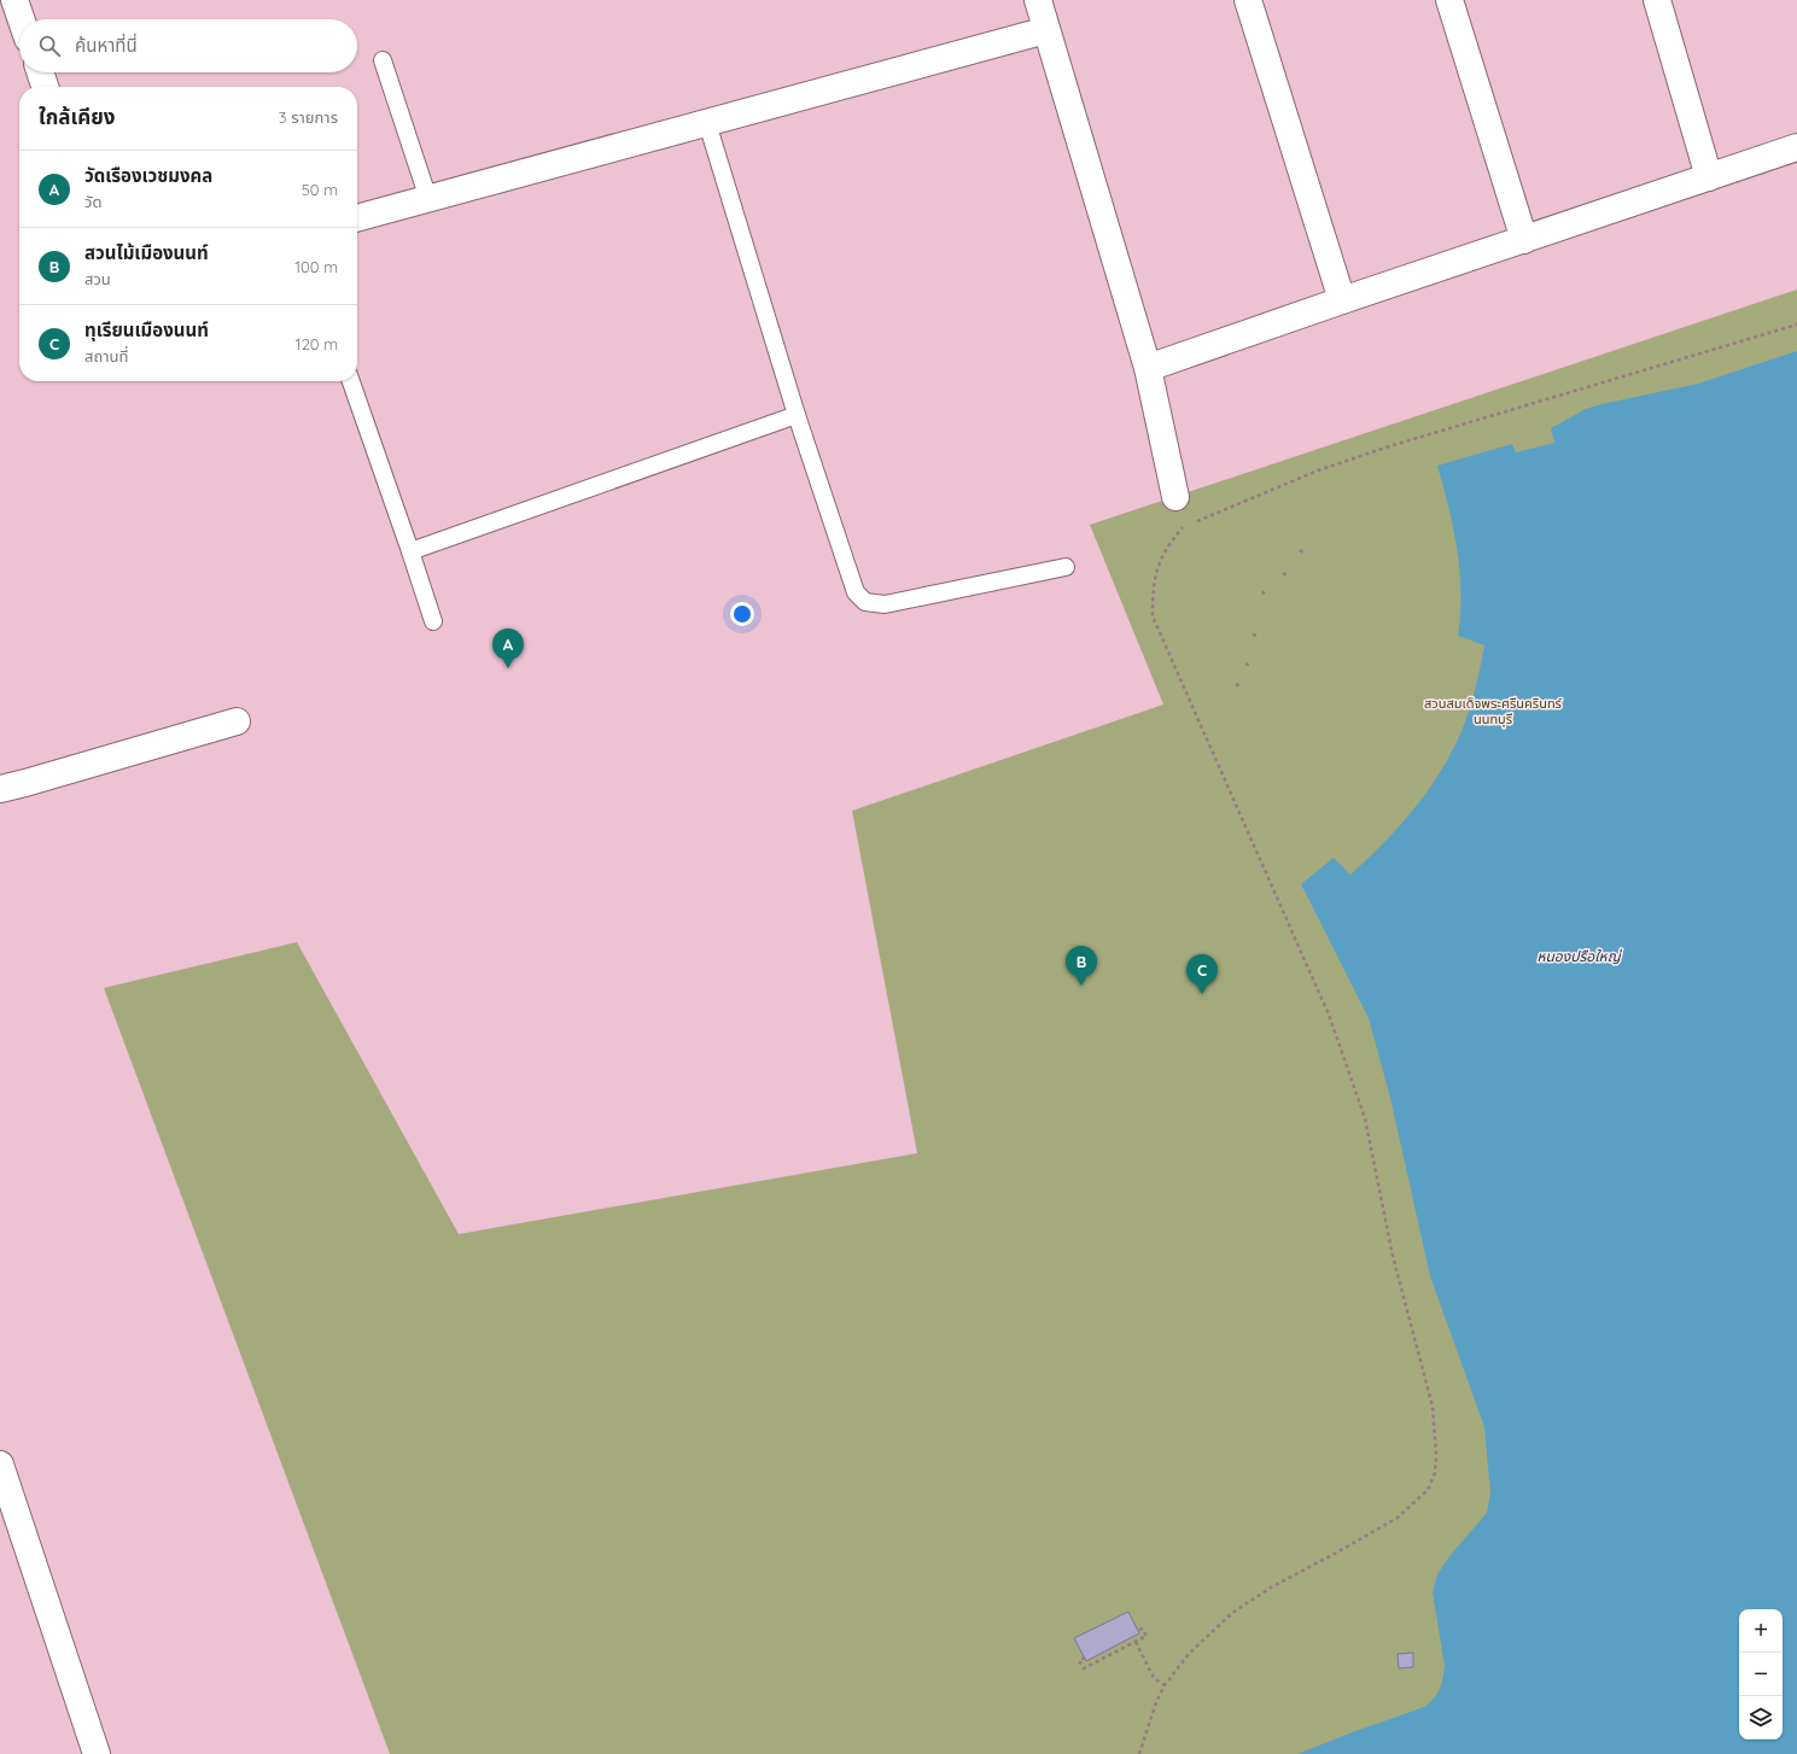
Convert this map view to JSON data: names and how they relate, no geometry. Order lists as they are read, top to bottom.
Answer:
{
  "water": ["หนองปรือใหญ่"],
  "parks": ["สวนสมเด็จพระศรีนครินทร์ นนทบุรี"],
  "page": {
    "search": "ค้นหาที่นี่",
    "heading": ["ใกล้เคียง", "3 รายการ"],
    "list": [
      {
        "mark": "A",
        "name": "วัดเรืองเวชมงคล",
        "note": "วัด",
        "value": "50 m"
      },
      {
        "mark": "B",
        "name": "สวนไม้เมืองนนท์",
        "note": "สวน",
        "value": "100 m"
      },
      {
        "mark": "C",
        "name": "ทุเรียนเมืองนนท์",
        "note": "สถานที่",
        "value": "120 m"
      }
    ],
    "pins": ["A", "B", "C"],
    "map_buttons": ["+", "−"]
  }
}
